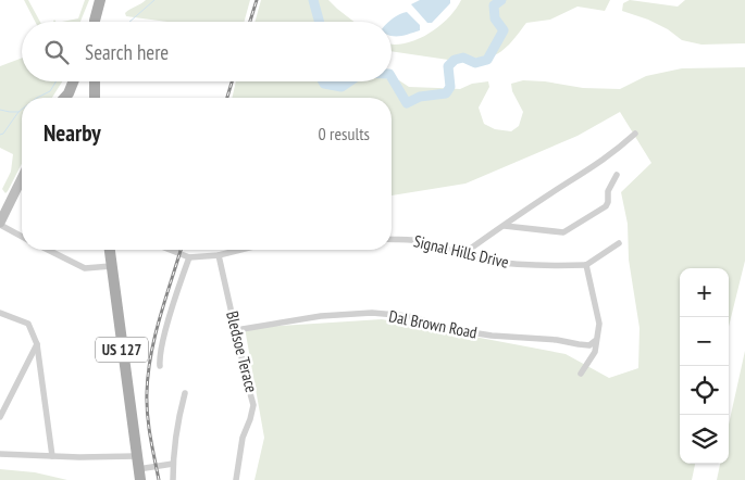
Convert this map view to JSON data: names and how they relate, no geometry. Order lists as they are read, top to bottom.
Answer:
{
  "streets": {
    "main road": ["US 127"],
    "street": ["Signal Hills Drive", "Dal Brown Road", "Bledsoe Terace"]
  },
  "crossings": [
    ["Dal Brown Road", "Bledsoe Terace"]
  ],
  "page": {
    "search": "Search here",
    "heading": ["Nearby", "0 results"],
    "map_buttons": ["+", "−"]
  }
}
